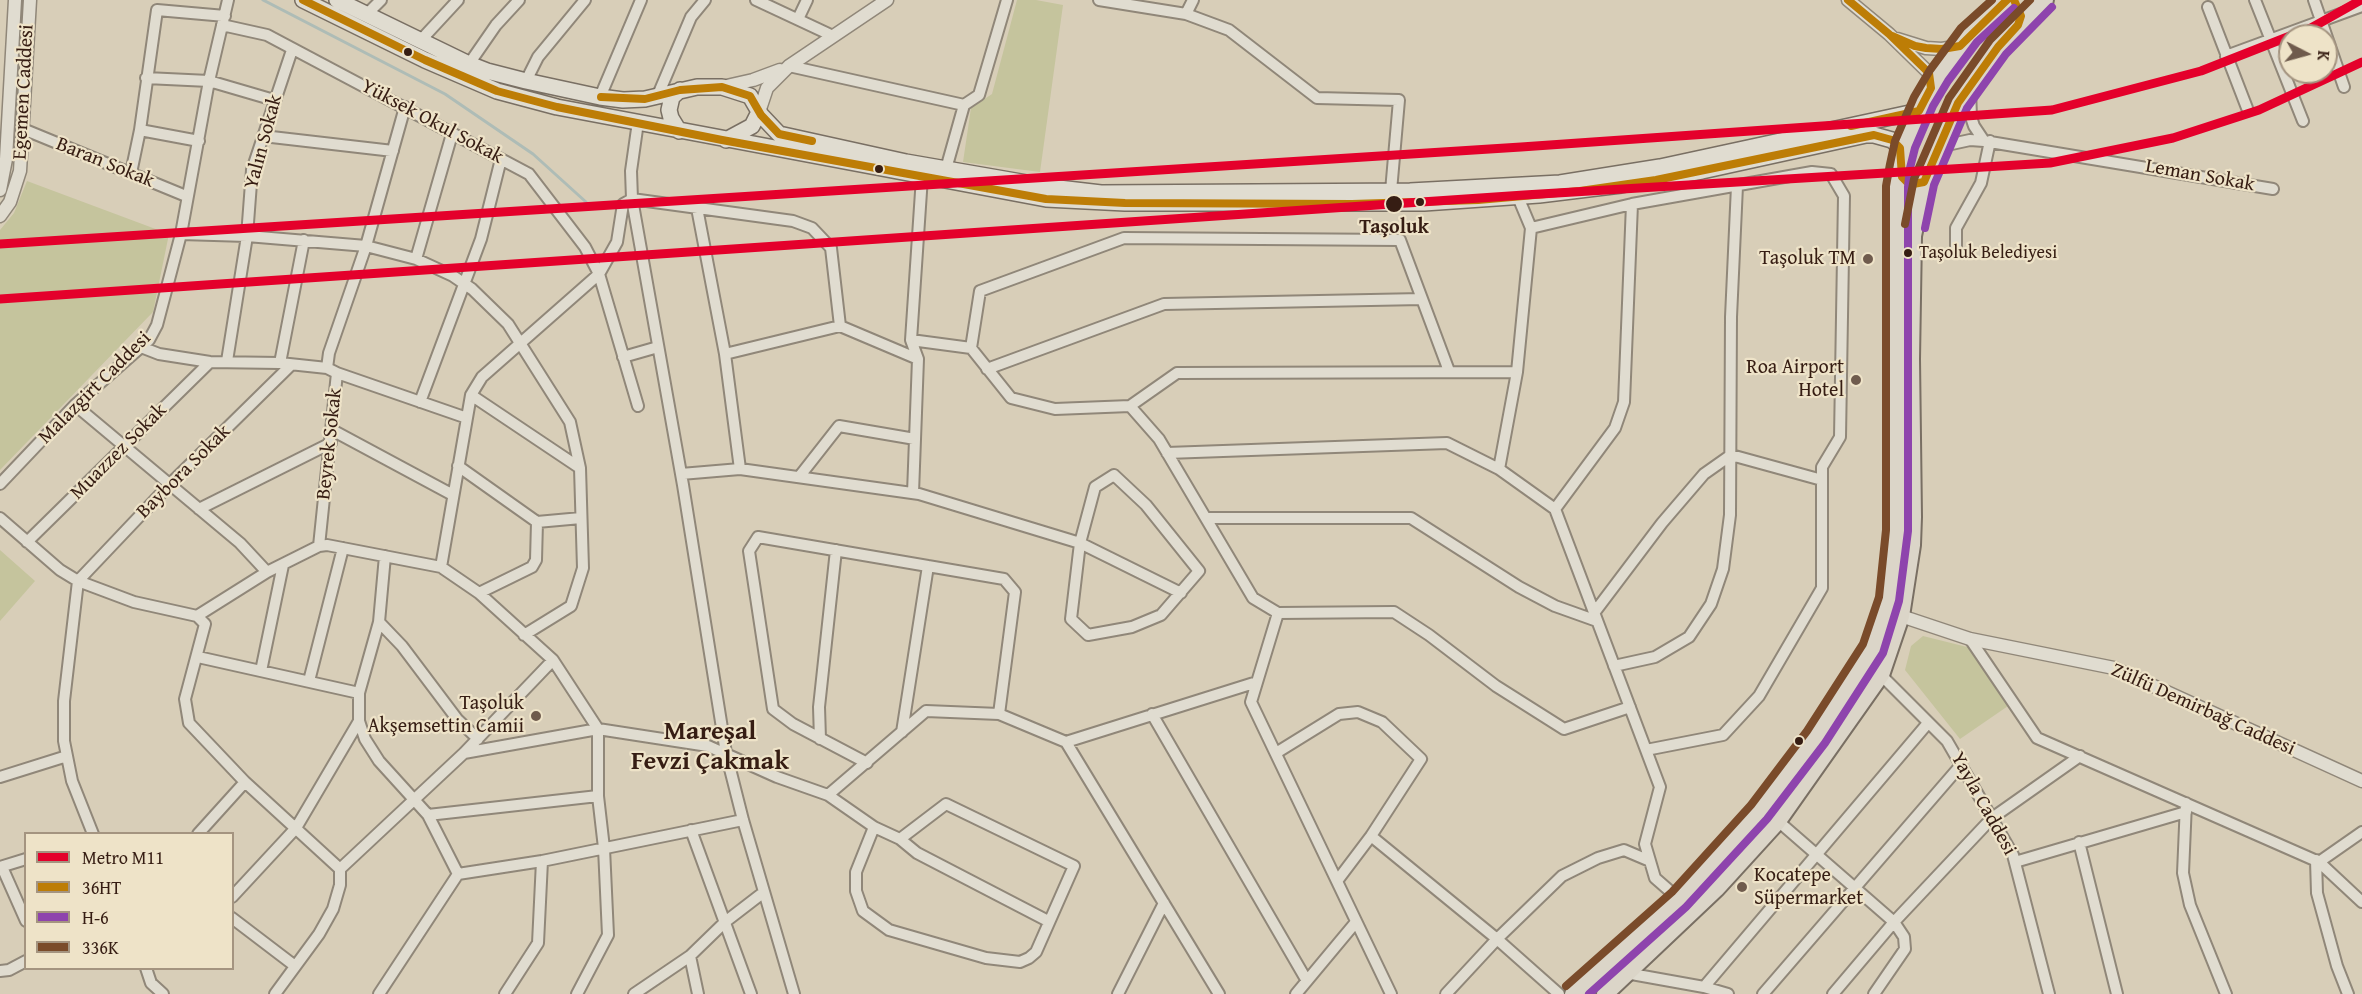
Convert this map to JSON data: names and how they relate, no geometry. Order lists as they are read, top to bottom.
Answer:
{
  "streets": {
    "street": [
      "Egemen Caddesi",
      "Yüksek Okul Sokak",
      "Yalın Sokak",
      "Baran Sokak",
      "Leman Sokak",
      "Malazgirt Caddesi",
      "Beyrek Sokak",
      "Muazzez Sokak",
      "Baybora Sokak",
      "Zülfü Demirbağ Caddesi",
      "Yayla Caddesi"
    ]
  },
  "crossings": [
    ["Egemen Caddesi", "Baran Sokak"],
    ["Yüksek Okul Sokak", "Yalın Sokak"],
    ["Yüksek Okul Sokak", "Malazgirt Caddesi"],
    ["Yüksek Okul Sokak", "Beyrek Sokak"],
    ["Baran Sokak", "Malazgirt Caddesi"]
  ],
  "districts": ["Mareşal Fevzi Çakmak"],
  "places": [
    "Taşoluk",
    "Taşoluk Belediyesi",
    "Taşoluk TM",
    "Roa Airport Hotel",
    "Taşoluk Akşemsettin Camii",
    "Kocatepe Süpermarket"
  ],
  "lines": [
    "metro line M11",
    "transit line 36HT",
    "transit line 336K",
    "transit line H-6"
  ],
  "legend": [
    "Metro M11",
    "36HT",
    "H-6",
    "336K"
  ],
  "north": "right"
}
